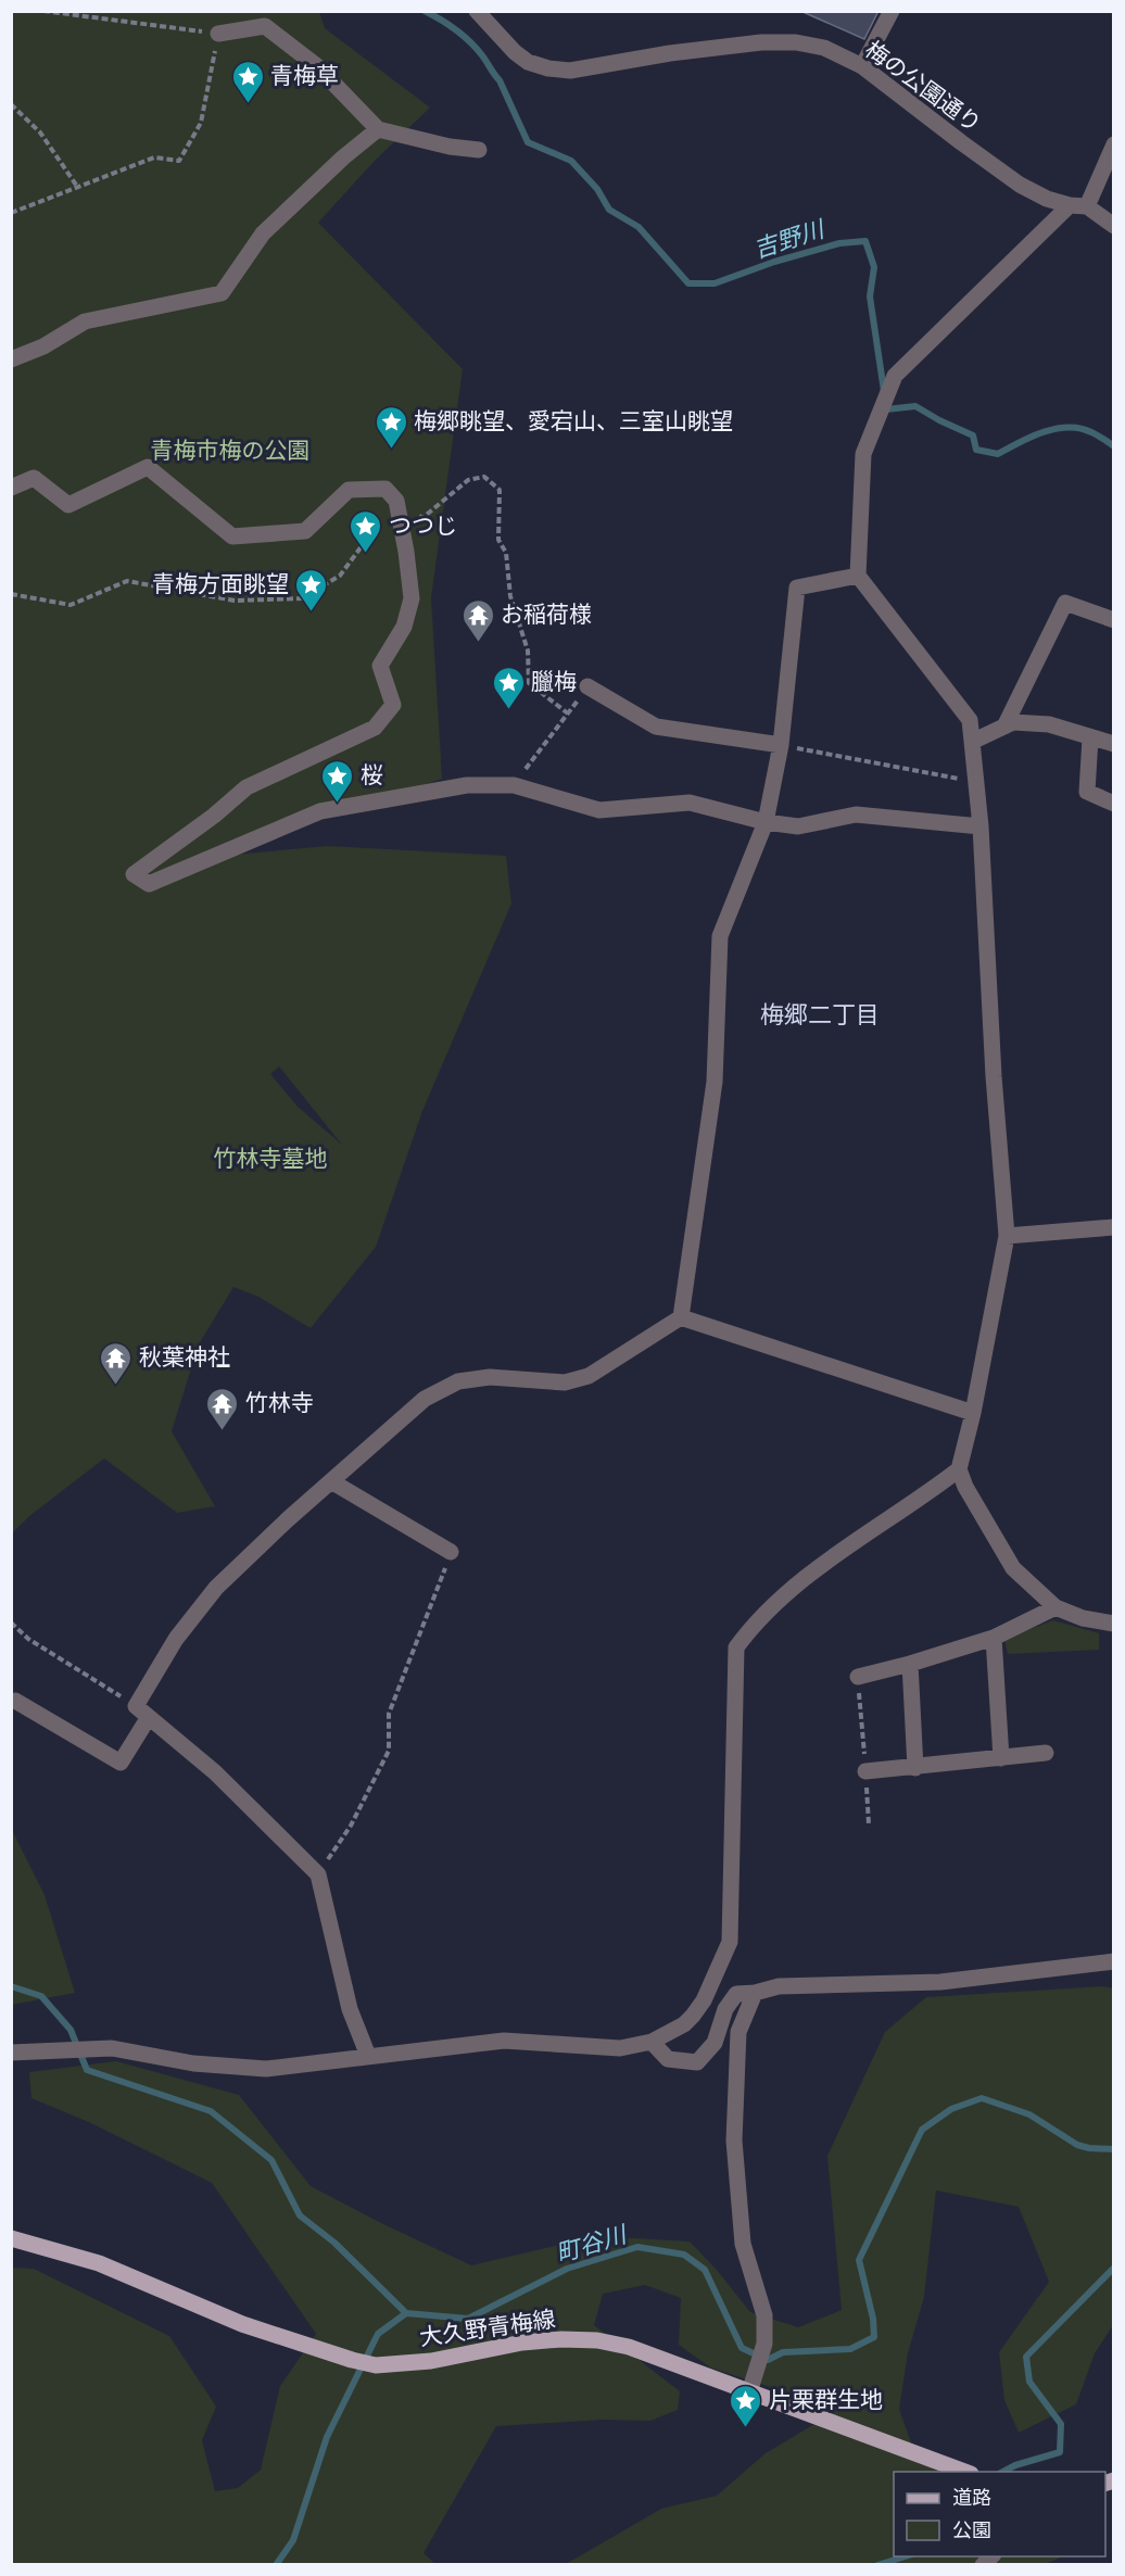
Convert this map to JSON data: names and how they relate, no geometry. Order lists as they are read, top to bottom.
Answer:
{
  "streets": {
    "main road": ["大久野青梅線"],
    "street": ["梅の公園通り"]
  },
  "districts": ["梅郷二丁目"],
  "water": ["吉野川", "町谷川"],
  "parks": ["青梅市梅の公園", "竹林寺墓地"],
  "places": {
    "place": [
      "青梅草",
      "梅郷眺望、愛宕山、三室山眺望",
      "つつじ",
      "青梅方面眺望",
      "臘梅",
      "桜",
      "片栗群生地"
    ],
    "temple": ["お稲荷様", "秋葉神社", "竹林寺"]
  },
  "legend": ["道路", "公園"]
}
